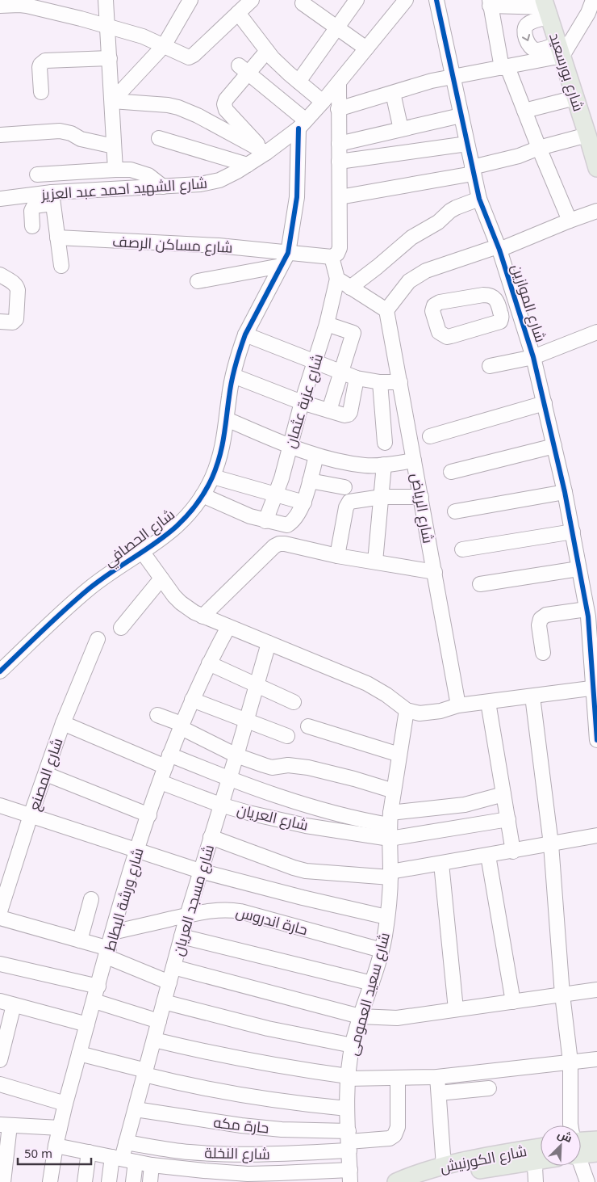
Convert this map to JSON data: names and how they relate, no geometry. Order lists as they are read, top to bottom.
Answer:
{
  "streets": {
    "main road": ["شارع بورسعيد", "شارع الكورنيش"],
    "street": [
      "شارع الشهيد احمد عبد العزيز",
      "شارع مساكن الرصف",
      "شارع الموازين",
      "شارع عزبة عثمان",
      "شارع الرياض",
      "شارع الحصافي",
      "شارع المصنع",
      "شارع العريان",
      "شارع ورشة البطاط",
      "شارع مسجد العريان",
      "حارة اندروس",
      "شارع سعيد العمومى",
      "حارة مكه",
      "شارع النخلة"
    ]
  },
  "crossings": [
    ["شارع مساكن الرصف", "شارع الحصافي"],
    ["شارع العريان", "شارع ورشة البطاط"],
    ["شارع العريان", "شارع مسجد العريان"],
    ["شارع العريان", "شارع سعيد العمومى"],
    ["شارع ورشة البطاط", "حارة اندروس"],
    ["شارع مسجد العريان", "حارة اندروس"],
    ["شارع مسجد العريان", "حارة مكه"],
    ["شارع مسجد العريان", "شارع النخلة"],
    ["حارة اندروس", "شارع سعيد العمومى"],
    ["شارع سعيد العمومى", "حارة مكه"],
    ["شارع سعيد العمومى", "شارع النخلة"],
    ["حارة مكه", "شارع النخلة"]
  ],
  "scale_bar": "50 m",
  "north": "top right"
}
